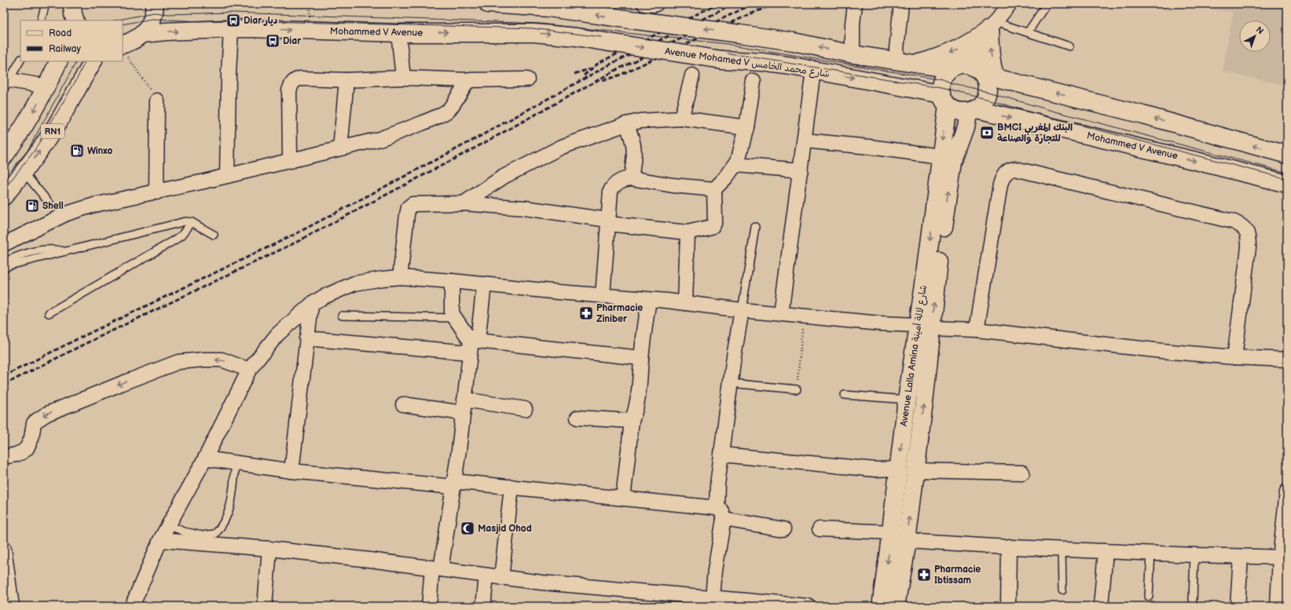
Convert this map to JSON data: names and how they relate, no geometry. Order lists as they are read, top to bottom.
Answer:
{
  "streets": {
    "main road": [
      "Mohammed V Avenue",
      "Avenue Mohamed V شارع محمد الخامس",
      "RN1",
      "Avenue Lalla Amina شارع لالة أمينة"
    ]
  },
  "crossings": [
    ["Mohammed V Avenue", "Avenue Mohamed V شارع محمد الخامس"],
    ["Mohammed V Avenue", "Avenue Lalla Amina شارع لالة أمينة"],
    ["Avenue Mohamed V شارع محمد الخامس", "Avenue Lalla Amina شارع لالة أمينة"]
  ],
  "places": {
    "bus stop": ["Diar ديار", "Diar"],
    "bank": ["BMCI البنك المغربي للتجارة والصناعة"],
    "fuel station": ["Winxo", "Shell"],
    "pharmacy": ["Pharmacie Ziniber", "Pharmacie Ibtissam"],
    "mosque": ["Masjid Ohod"]
  },
  "legend": ["Road", "Railway"],
  "north": "top right"
}
